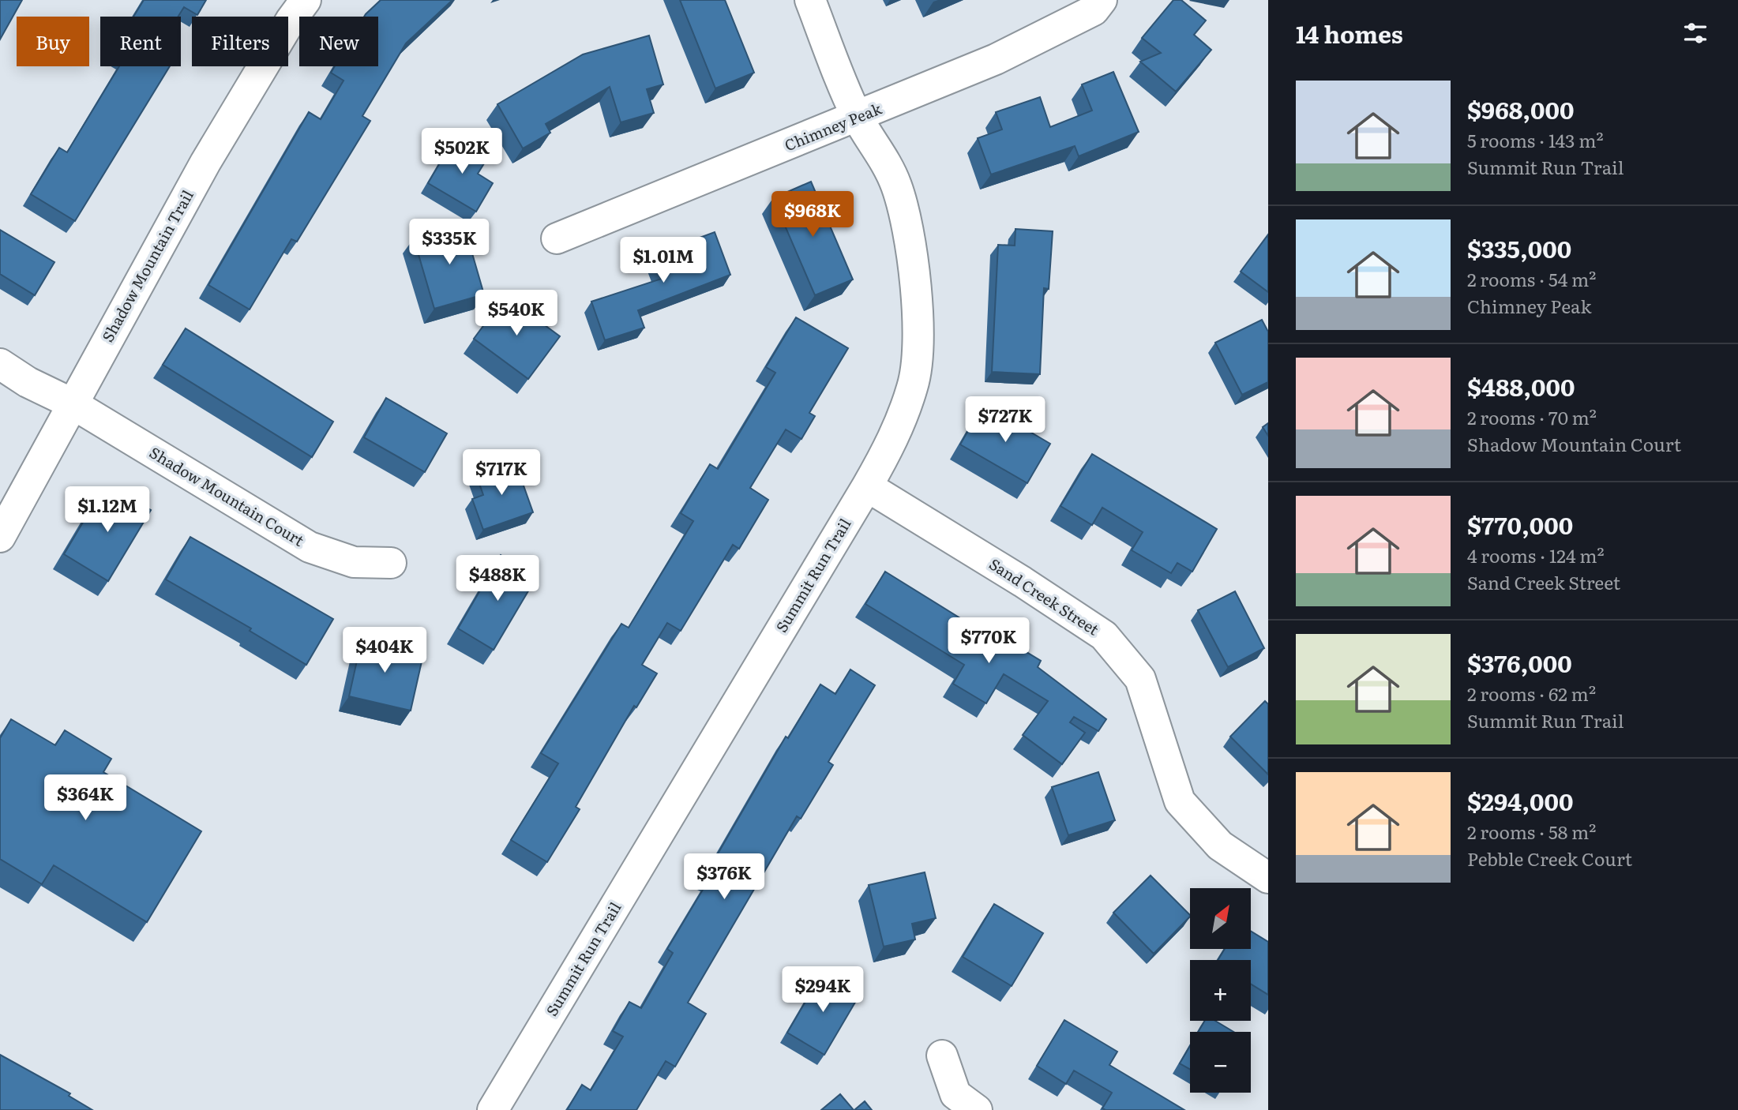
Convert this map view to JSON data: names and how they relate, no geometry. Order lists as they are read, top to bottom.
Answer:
{
  "streets": {
    "street": [
      "Chimney Peak",
      "Shadow Mountain Trail",
      "Shadow Mountain Court",
      "Summit Run Trail",
      "Sand Creek Street"
    ]
  },
  "crossings": [
    ["Chimney Peak", "Summit Run Trail"],
    ["Shadow Mountain Trail", "Shadow Mountain Court"],
    ["Summit Run Trail", "Sand Creek Street"]
  ],
  "north": "top right",
  "page": {
    "heading": "14 homes",
    "chip": [
      "Buy",
      "Rent",
      "Filters",
      "New"
    ],
    "list": [
      {
        "name": "$968,000",
        "note": "5 rooms · 143 m² · Summit Run Trail"
      },
      {
        "name": "$335,000",
        "note": "2 rooms · 54 m² · Chimney Peak"
      },
      {
        "name": "$488,000",
        "note": "2 rooms · 70 m² · Shadow Mountain Court"
      },
      {
        "name": "$770,000",
        "note": "4 rooms · 124 m² · Sand Creek Street"
      },
      {
        "name": "$376,000",
        "note": "2 rooms · 62 m² · Summit Run Trail"
      },
      {
        "name": "$294,000",
        "note": "2 rooms · 58 m² · Pebble Creek Court"
      }
    ],
    "price": [
      "$502K",
      "$968K",
      "$335K",
      "$1.01M",
      "$540K",
      "$727K",
      "$717K",
      "$1.12M",
      "$488K",
      "$770K",
      "$404K",
      "$364K",
      "$376K",
      "$294K"
    ],
    "map_buttons": ["+", "−"]
  }
}
